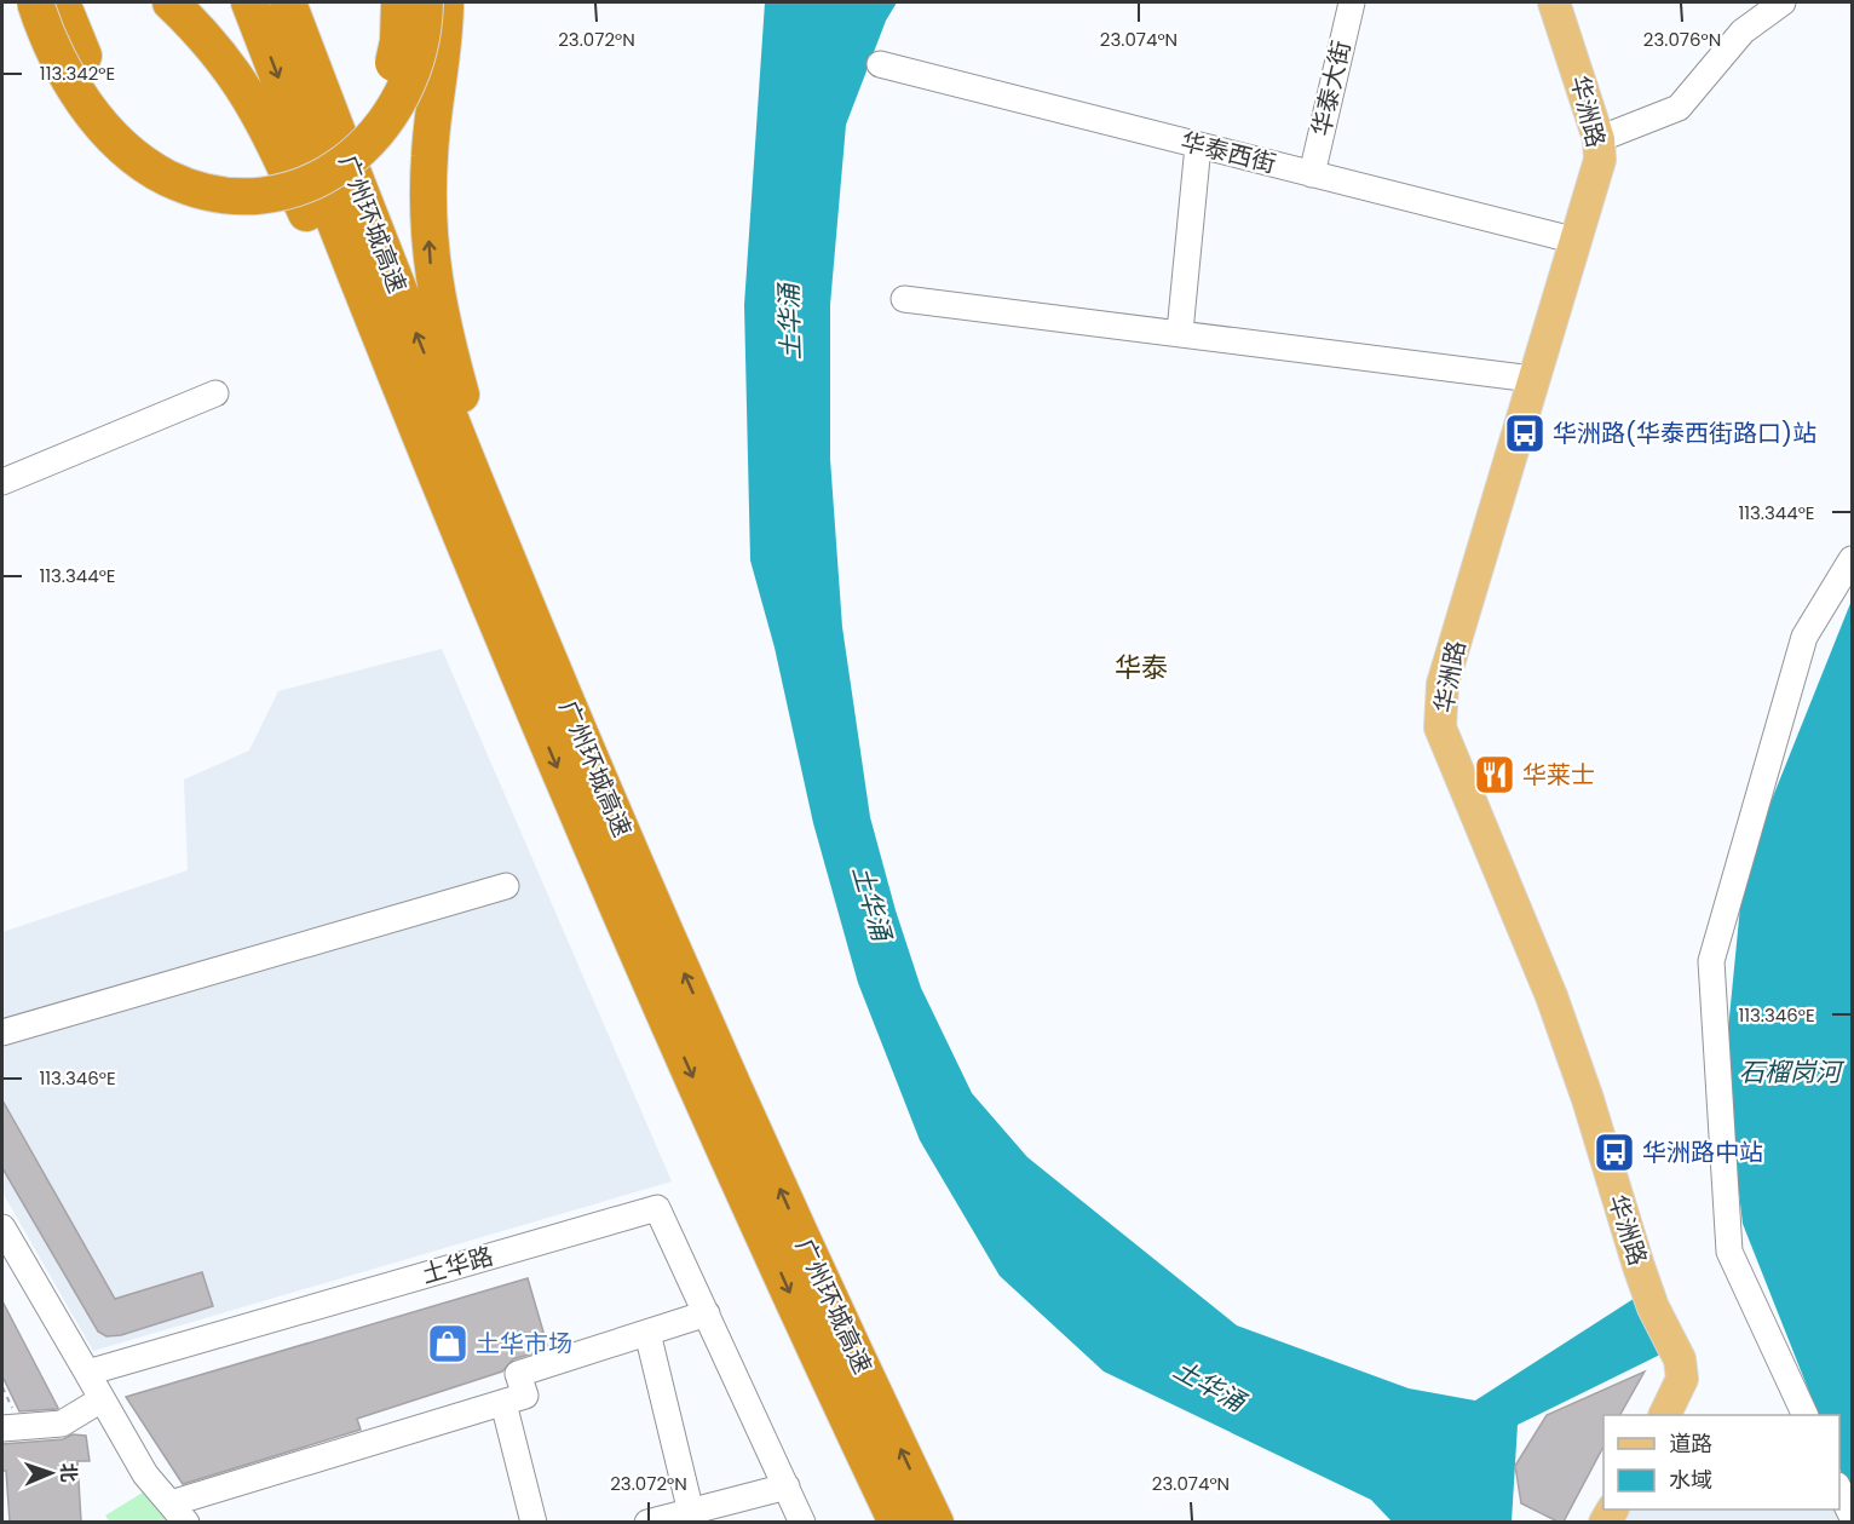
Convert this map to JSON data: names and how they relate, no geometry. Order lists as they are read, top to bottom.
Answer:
{
  "streets": {
    "highway": ["广州环城高速"],
    "main road": ["华洲路"],
    "street": ["华泰大街", "华泰西街", "土华路"]
  },
  "crossings": [
    ["华泰大街", "华泰西街"],
    ["华洲路", "华泰西街"]
  ],
  "districts": ["华泰"],
  "water": ["土华涌", "石榴岗河"],
  "places": {
    "bus stop": ["华洲路(华泰西街路口)站", "华洲路中站"],
    "restaurant": ["华莱士"],
    "shop": ["土华市场"]
  },
  "legend": ["道路", "水域"],
  "north": "right",
  "coordinates": [
    "23.072°N",
    "23.074°N",
    "23.076°N",
    "113.342°E",
    "113.344°E",
    "113.346°E"
  ]
}
